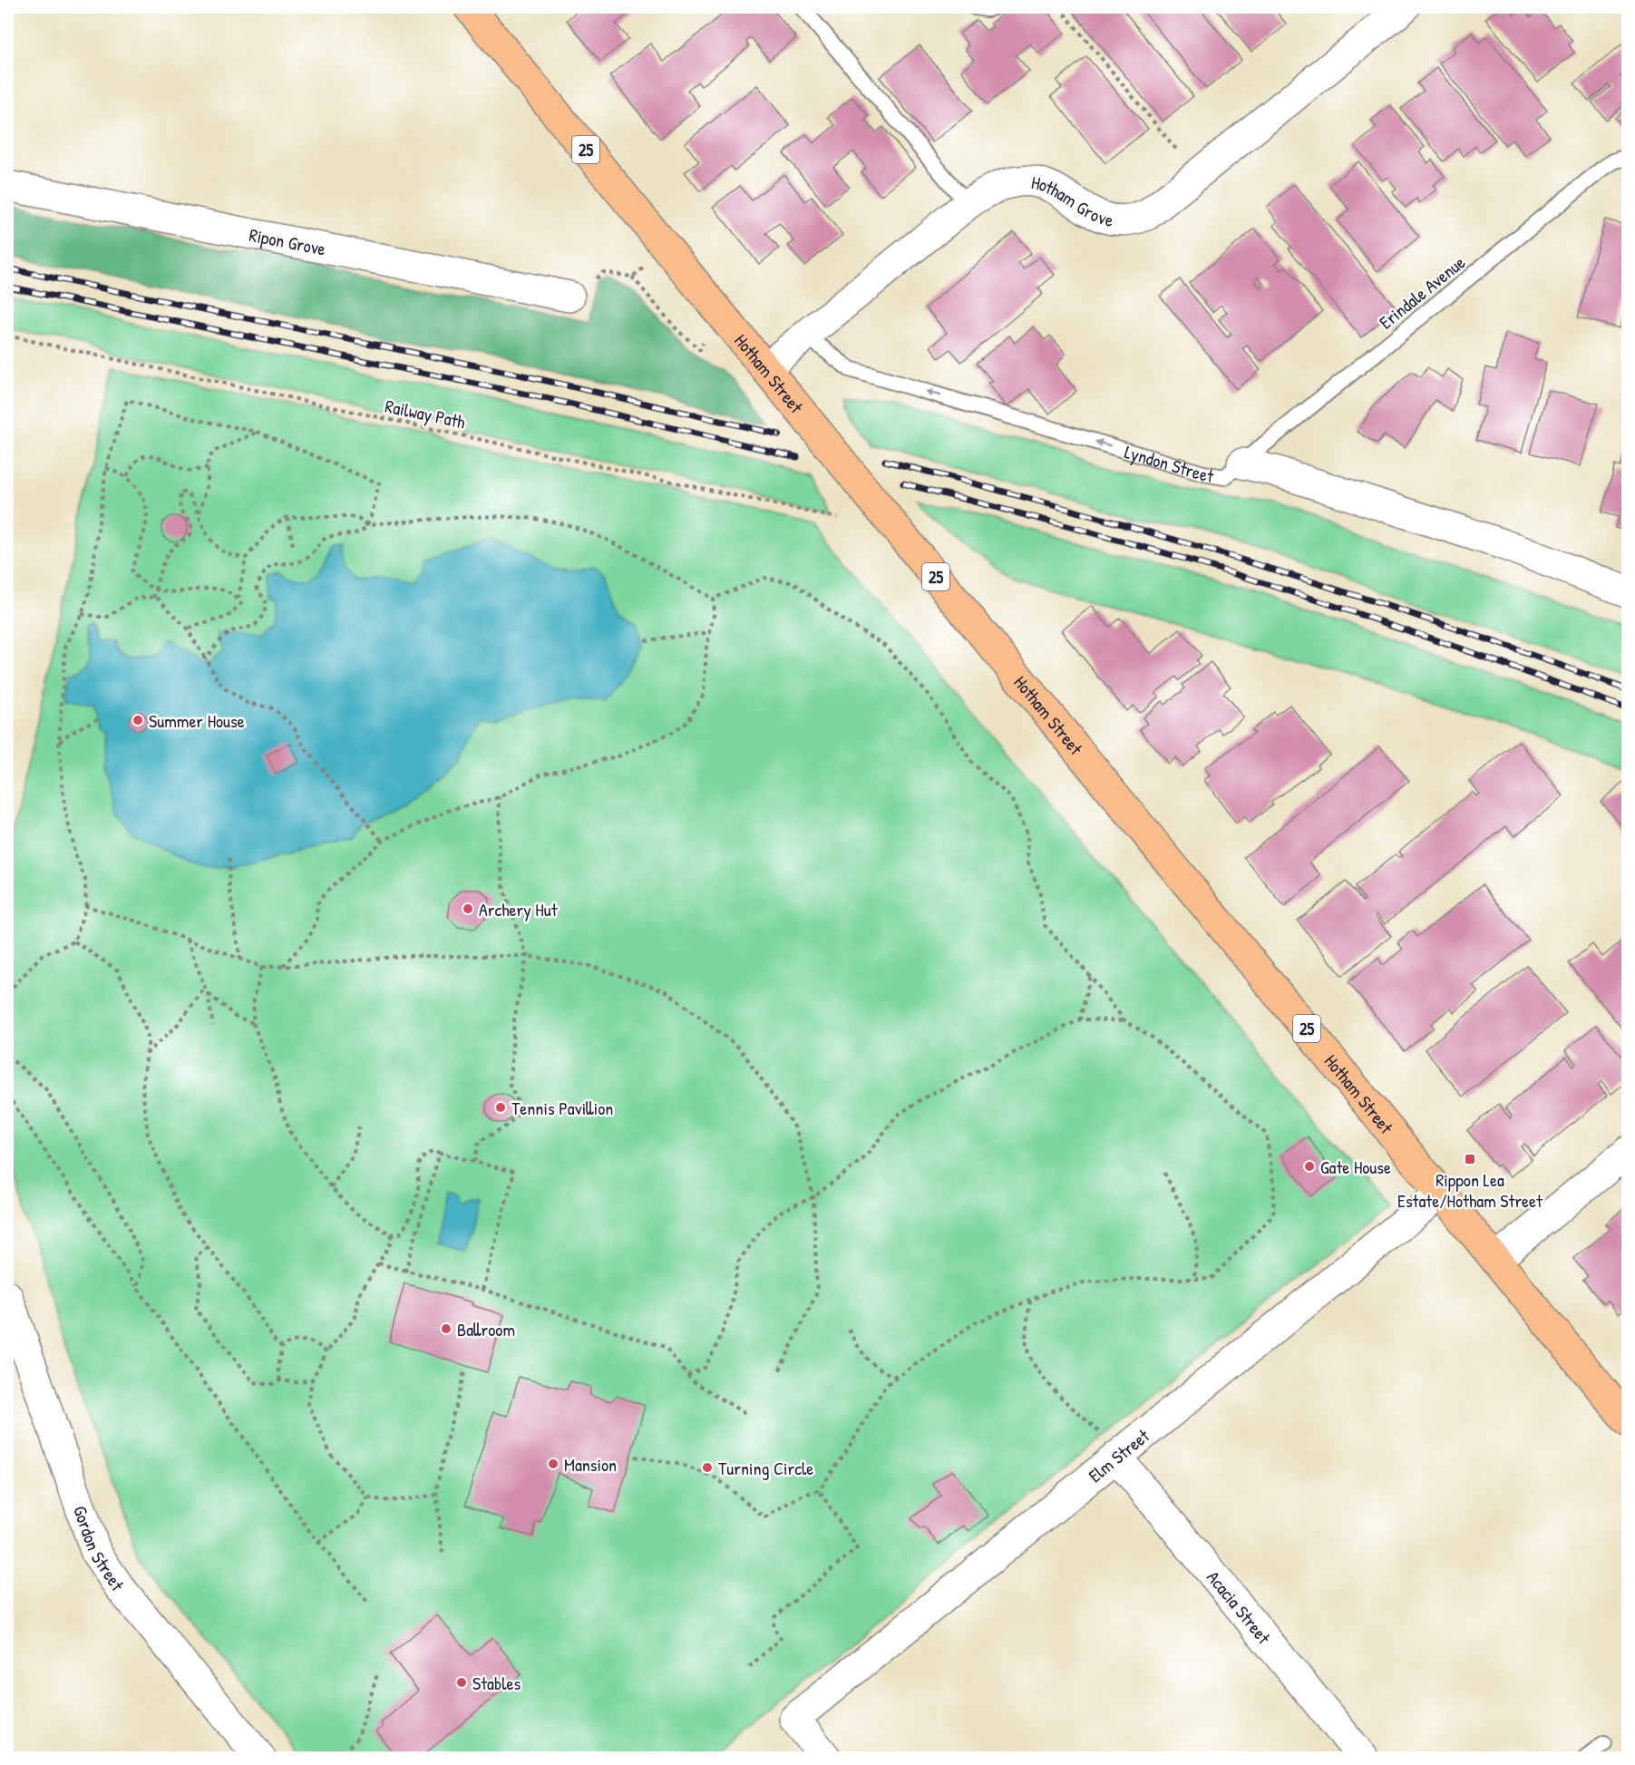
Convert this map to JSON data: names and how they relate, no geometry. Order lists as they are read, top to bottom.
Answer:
{
  "streets": {
    "main road": ["25", "Hotham Street"],
    "street": [
      "Hotham Grove",
      "Ripon Grove",
      "Lyndon Street",
      "Elm Street",
      "Gordon Street",
      "Acacia Street"
    ],
    "lane": ["Erindale Avenue"],
    "path": ["Railway Path"]
  },
  "crossings": [
    ["Hotham Grove", "Hotham Street"],
    ["Hotham Grove", "Lyndon Street"],
    ["Erindale Avenue", "Lyndon Street"],
    ["Hotham Street", "Elm Street"],
    ["Elm Street", "Acacia Street"]
  ],
  "one_way": ["Lyndon Street"],
  "places": {
    "other": [
      "Summer House",
      "Archery Hut",
      "Tennis Pavillion",
      "Gate House",
      "Ballroom",
      "Mansion",
      "Turning Circle",
      "Stables"
    ],
    "transit": ["Rippon Lea Estate/Hotham Street"]
  }
}
